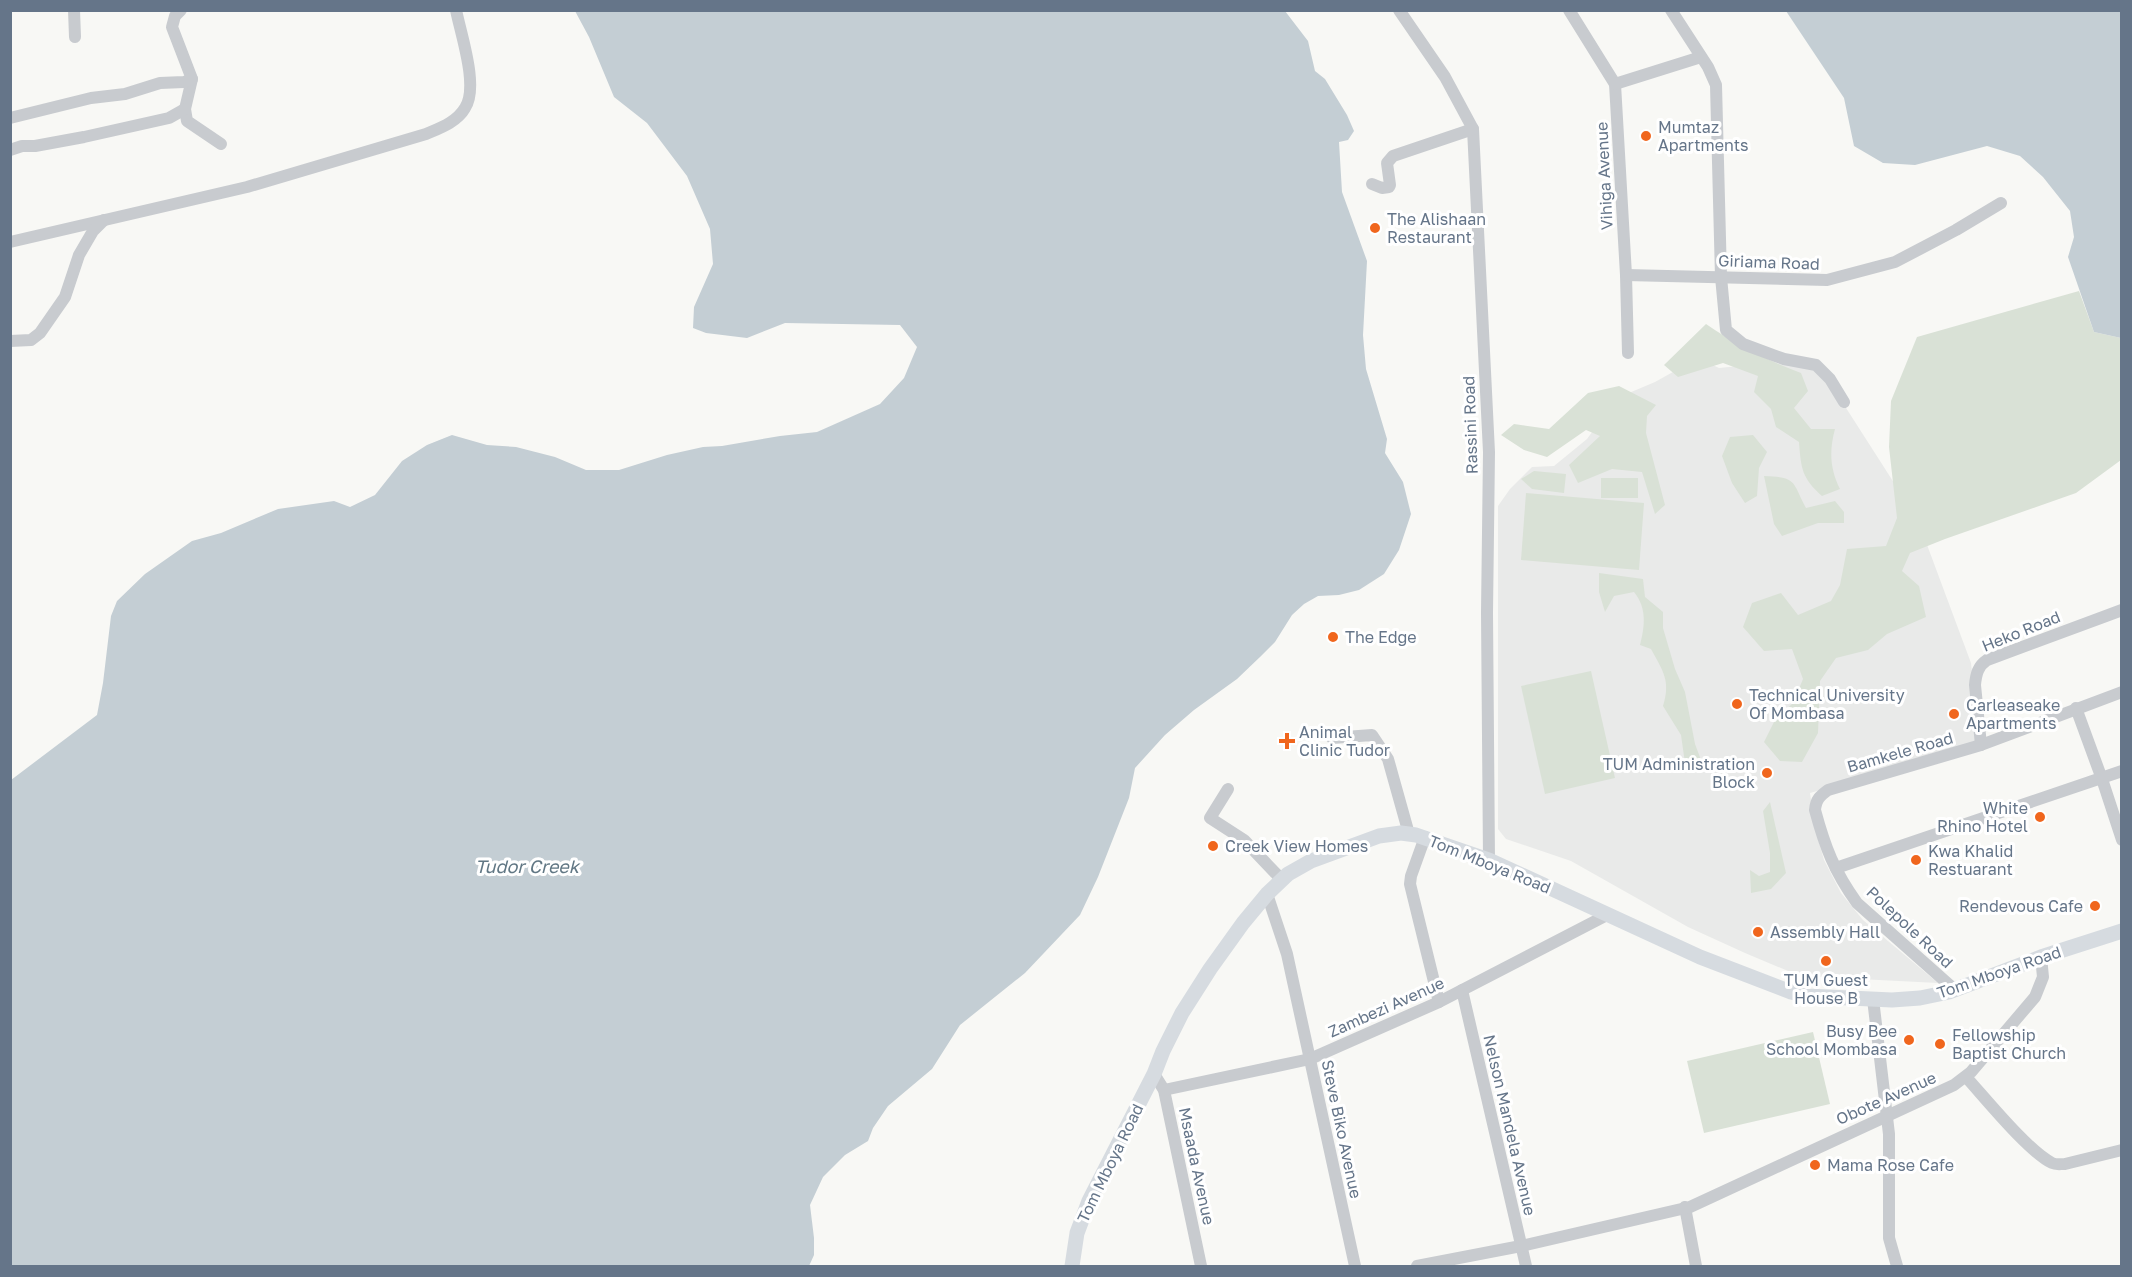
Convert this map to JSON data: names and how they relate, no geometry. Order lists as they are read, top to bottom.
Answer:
{
  "streets": {
    "main road": ["Tom Mboya Road"],
    "street": [
      "Vihiga Avenue",
      "Giriama Road",
      "Rassini Road",
      "Heko Road",
      "Bamkele Road",
      "Polepole Road",
      "Zambezi Avenue",
      "Obote Avenue",
      "Nelson Mandela Avenue",
      "Steve Biko Avenue",
      "Msaada Avenue"
    ]
  },
  "crossings": [
    ["Vihiga Avenue", "Giriama Road"],
    ["Rassini Road", "Tom Mboya Road"],
    ["Heko Road", "Bamkele Road"],
    ["Bamkele Road", "Polepole Road"],
    ["Tom Mboya Road", "Polepole Road"],
    ["Tom Mboya Road", "Zambezi Avenue"],
    ["Tom Mboya Road", "Obote Avenue"],
    ["Tom Mboya Road", "Steve Biko Avenue"],
    ["Tom Mboya Road", "Msaada Avenue"],
    ["Zambezi Avenue", "Nelson Mandela Avenue"],
    ["Zambezi Avenue", "Steve Biko Avenue"],
    ["Zambezi Avenue", "Msaada Avenue"],
    ["Obote Avenue", "Nelson Mandela Avenue"]
  ],
  "water": ["Tudor Creek"],
  "places": {
    "other": [
      "Mumtaz Apartments",
      "The Alishaan Restaurant",
      "The Edge",
      "Technical University Of Mombasa",
      "Carleaseake Apartments",
      "TUM Administration Block",
      "White Rhino Hotel",
      "Creek View Homes",
      "Kwa Khalid Restuarant",
      "Rendevous Cafe",
      "Assembly Hall",
      "TUM Guest House B",
      "Busy Bee School Mombasa",
      "Fellowship Baptist Church",
      "Mama Rose Cafe"
    ],
    "health": ["Animal Clinic Tudor"]
  }
}
